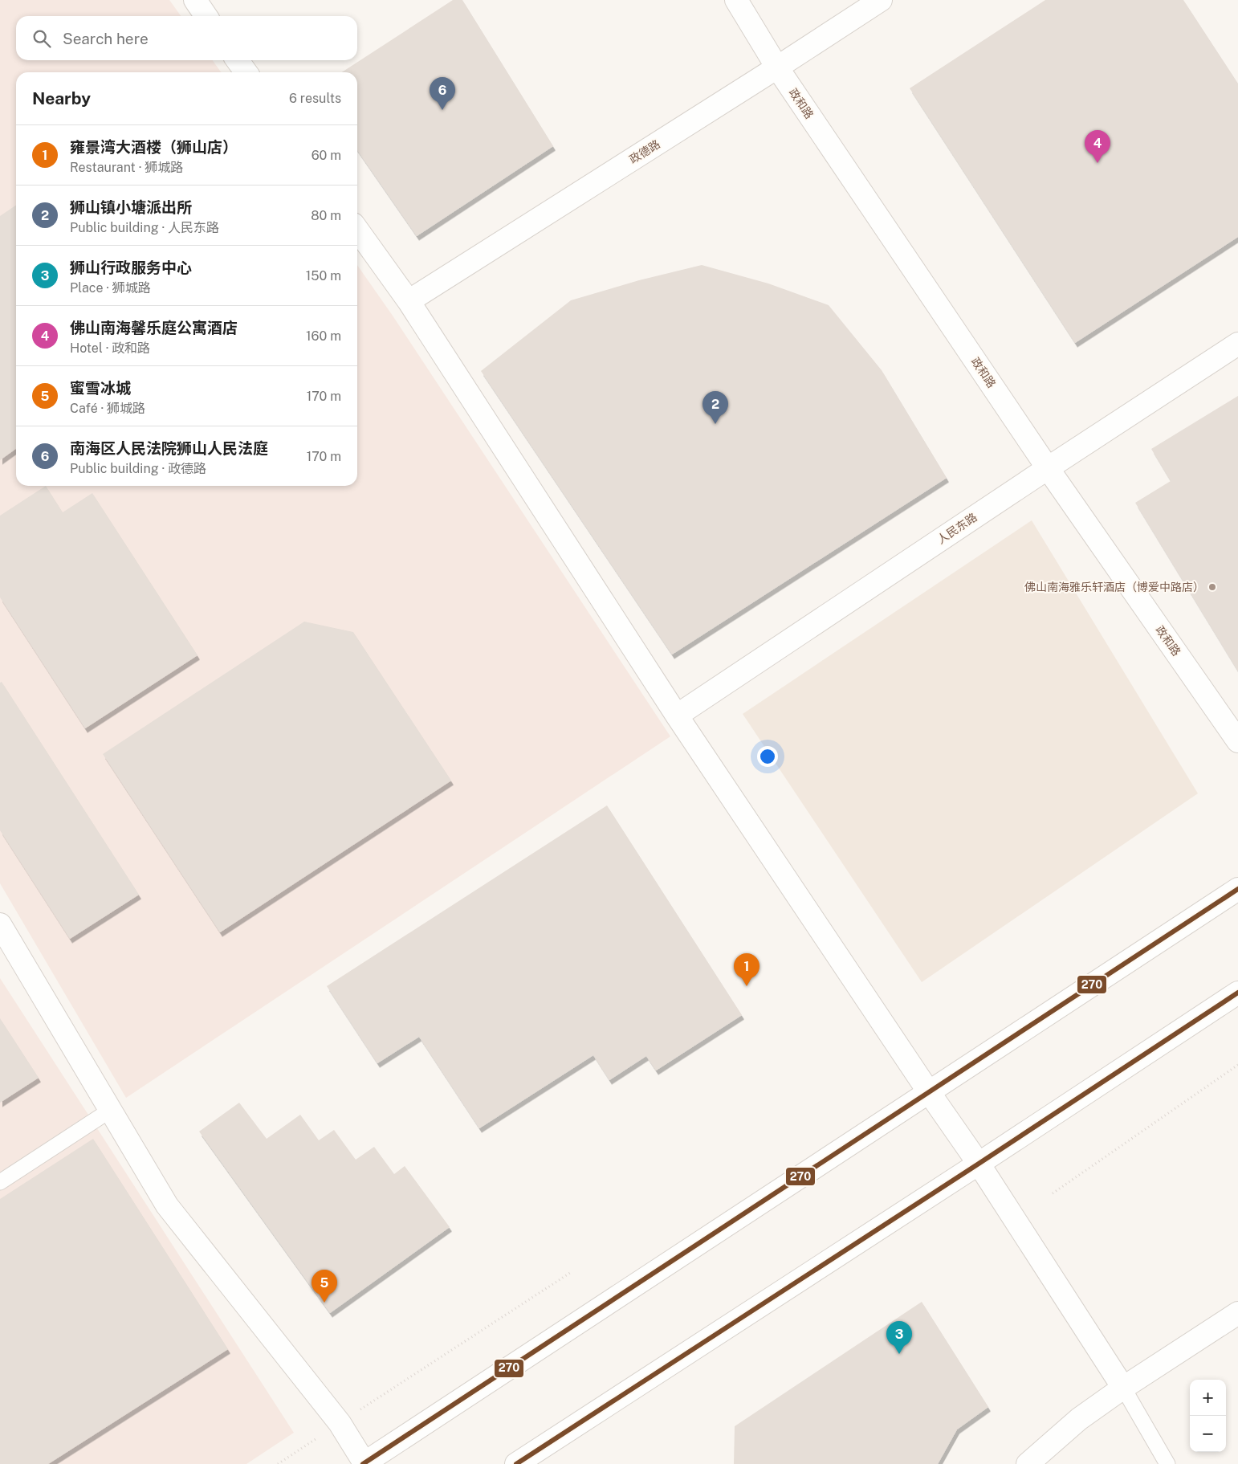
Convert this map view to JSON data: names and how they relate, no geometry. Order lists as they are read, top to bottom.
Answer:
{
  "streets": {
    "street": ["政和路", "政德路", "人民东路"]
  },
  "crossings": [
    ["政和路", "政德路"],
    ["政和路", "人民东路"]
  ],
  "places": ["佛山南海雅乐轩酒店（博爱中路店）"],
  "lines": ["transit line 270"],
  "page": {
    "search": "Search here",
    "heading": ["Nearby", "6 results"],
    "pins": [
      "6",
      "4",
      "2",
      "1",
      "5",
      "3"
    ],
    "list": [
      {
        "mark": "1",
        "name": "雍景湾大酒楼（狮山店）",
        "note": "Restaurant · 狮城路",
        "value": "60 m"
      },
      {
        "mark": "2",
        "name": "狮山镇小塘派出所",
        "note": "Public building · 人民东路",
        "value": "80 m"
      },
      {
        "mark": "3",
        "name": "狮山行政服务中心",
        "note": "Place · 狮城路",
        "value": "150 m"
      },
      {
        "mark": "4",
        "name": "佛山南海馨乐庭公寓酒店",
        "note": "Hotel · 政和路",
        "value": "160 m"
      },
      {
        "mark": "5",
        "name": "蜜雪冰城",
        "note": "Café · 狮城路",
        "value": "170 m"
      },
      {
        "mark": "6",
        "name": "南海区人民法院狮山人民法庭",
        "note": "Public building · 政德路",
        "value": "170 m"
      }
    ],
    "map_buttons": ["+", "−"]
  }
}
